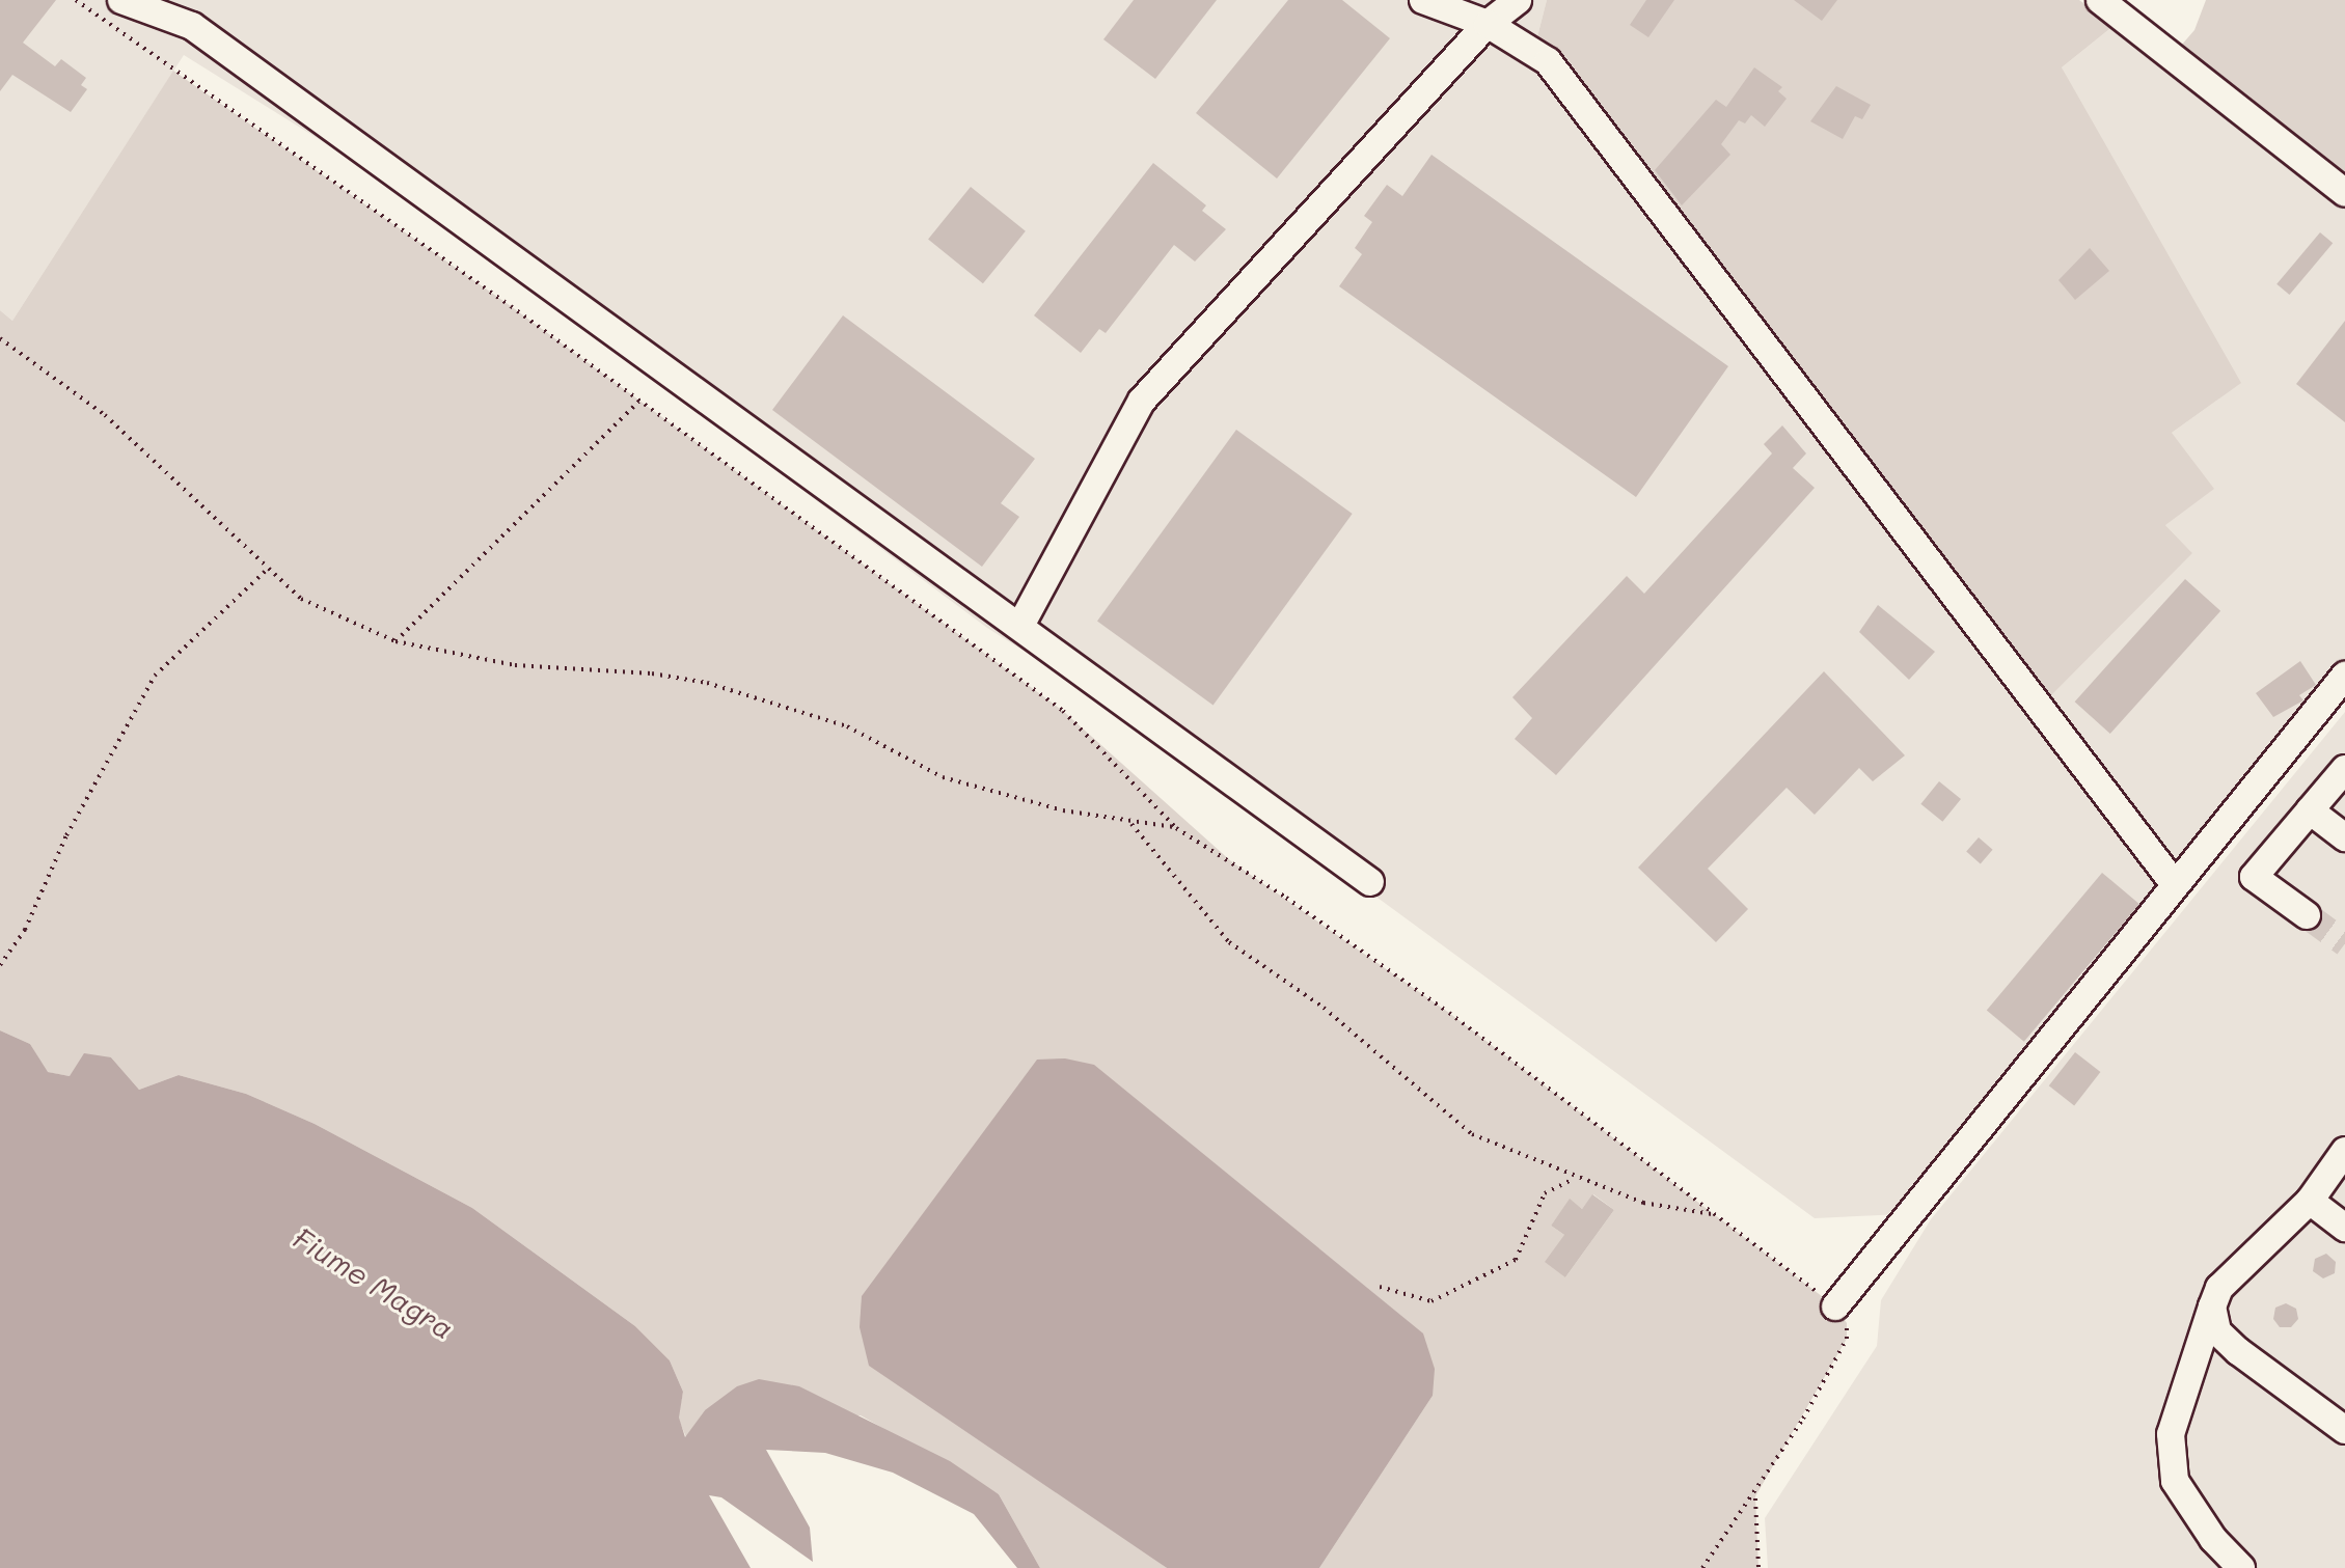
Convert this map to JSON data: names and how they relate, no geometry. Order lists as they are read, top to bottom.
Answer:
{
  "water": ["Fiume Magra"]
}
